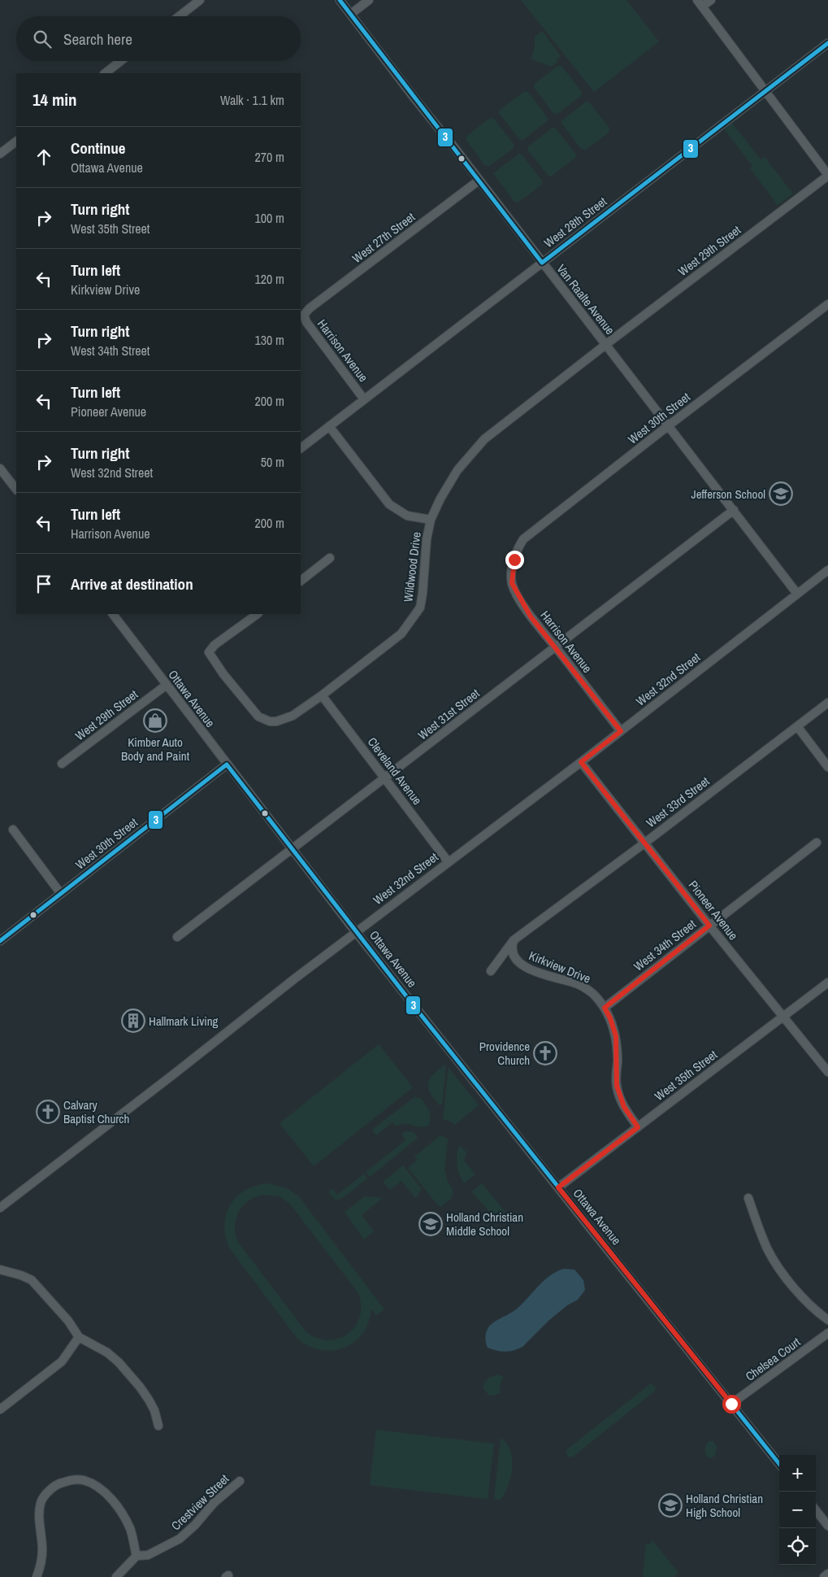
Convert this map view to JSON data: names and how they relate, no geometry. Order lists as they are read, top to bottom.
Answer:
{
  "streets": {
    "street": [
      "West 28th Street",
      "West 27th Street",
      "West 29th Street",
      "Van Raalte Avenue",
      "Harrison Avenue",
      "West 30th Street",
      "Wildwood Drive",
      "West 32nd Street",
      "Ottawa Avenue",
      "West 31st Street",
      "Cleveland Avenue",
      "West 33rd Street",
      "Pioneer Avenue",
      "West 34th Street",
      "Kirkview Drive",
      "West 35th Street",
      "Chelsea Court",
      "Crestview Street"
    ]
  },
  "crossings": [
    ["West 28th Street", "Van Raalte Avenue"],
    ["West 28th Street", "Harrison Avenue"],
    ["West 27th Street", "Van Raalte Avenue"],
    ["West 27th Street", "Harrison Avenue"],
    ["West 29th Street", "Van Raalte Avenue"],
    ["West 29th Street", "Wildwood Drive"],
    ["West 29th Street", "Ottawa Avenue"],
    ["Van Raalte Avenue", "West 30th Street"],
    ["Van Raalte Avenue", "Wildwood Drive"],
    ["Van Raalte Avenue", "West 32nd Street"],
    ["Van Raalte Avenue", "West 31st Street"],
    ["Harrison Avenue", "West 30th Street"],
    ["Harrison Avenue", "West 32nd Street"],
    ["Harrison Avenue", "West 31st Street"],
    ["West 30th Street", "Ottawa Avenue"],
    ["Wildwood Drive", "Cleveland Avenue"],
    ["West 32nd Street", "Ottawa Avenue"],
    ["West 32nd Street", "Cleveland Avenue"],
    ["West 32nd Street", "Pioneer Avenue"],
    ["Ottawa Avenue", "West 31st Street"],
    ["Ottawa Avenue", "West 35th Street"],
    ["Ottawa Avenue", "Chelsea Court"],
    ["West 31st Street", "Cleveland Avenue"],
    ["West 33rd Street", "Pioneer Avenue"],
    ["West 33rd Street", "Kirkview Drive"],
    ["Pioneer Avenue", "West 34th Street"],
    ["Pioneer Avenue", "West 35th Street"],
    ["West 34th Street", "Kirkview Drive"],
    ["Kirkview Drive", "West 35th Street"]
  ],
  "places": {
    "school or university": ["Jefferson School", "Holland Christian Middle School", "Holland Christian High School"],
    "shop": ["Kimber Auto Body and Paint"],
    "building": ["Hallmark Living"],
    "church": ["Providence Church", "Calvary Baptist Church"]
  },
  "lines": ["transit line 3"],
  "page": {
    "search": "Search here",
    "heading": ["14 min", "Walk · 1.1 km"],
    "list": [
      ["Continue", "Ottawa Avenue", "270 m"],
      ["Turn right", "West 35th Street", "100 m"],
      ["Turn left", "Kirkview Drive", "120 m"],
      ["Turn right", "West 34th Street", "130 m"],
      ["Turn left", "Pioneer Avenue", "200 m"],
      ["Turn right", "West 32nd Street", "50 m"],
      ["Turn left", "Harrison Avenue", "200 m"],
      "Arrive at destination"
    ],
    "map_buttons": ["+", "−"]
  }
}
